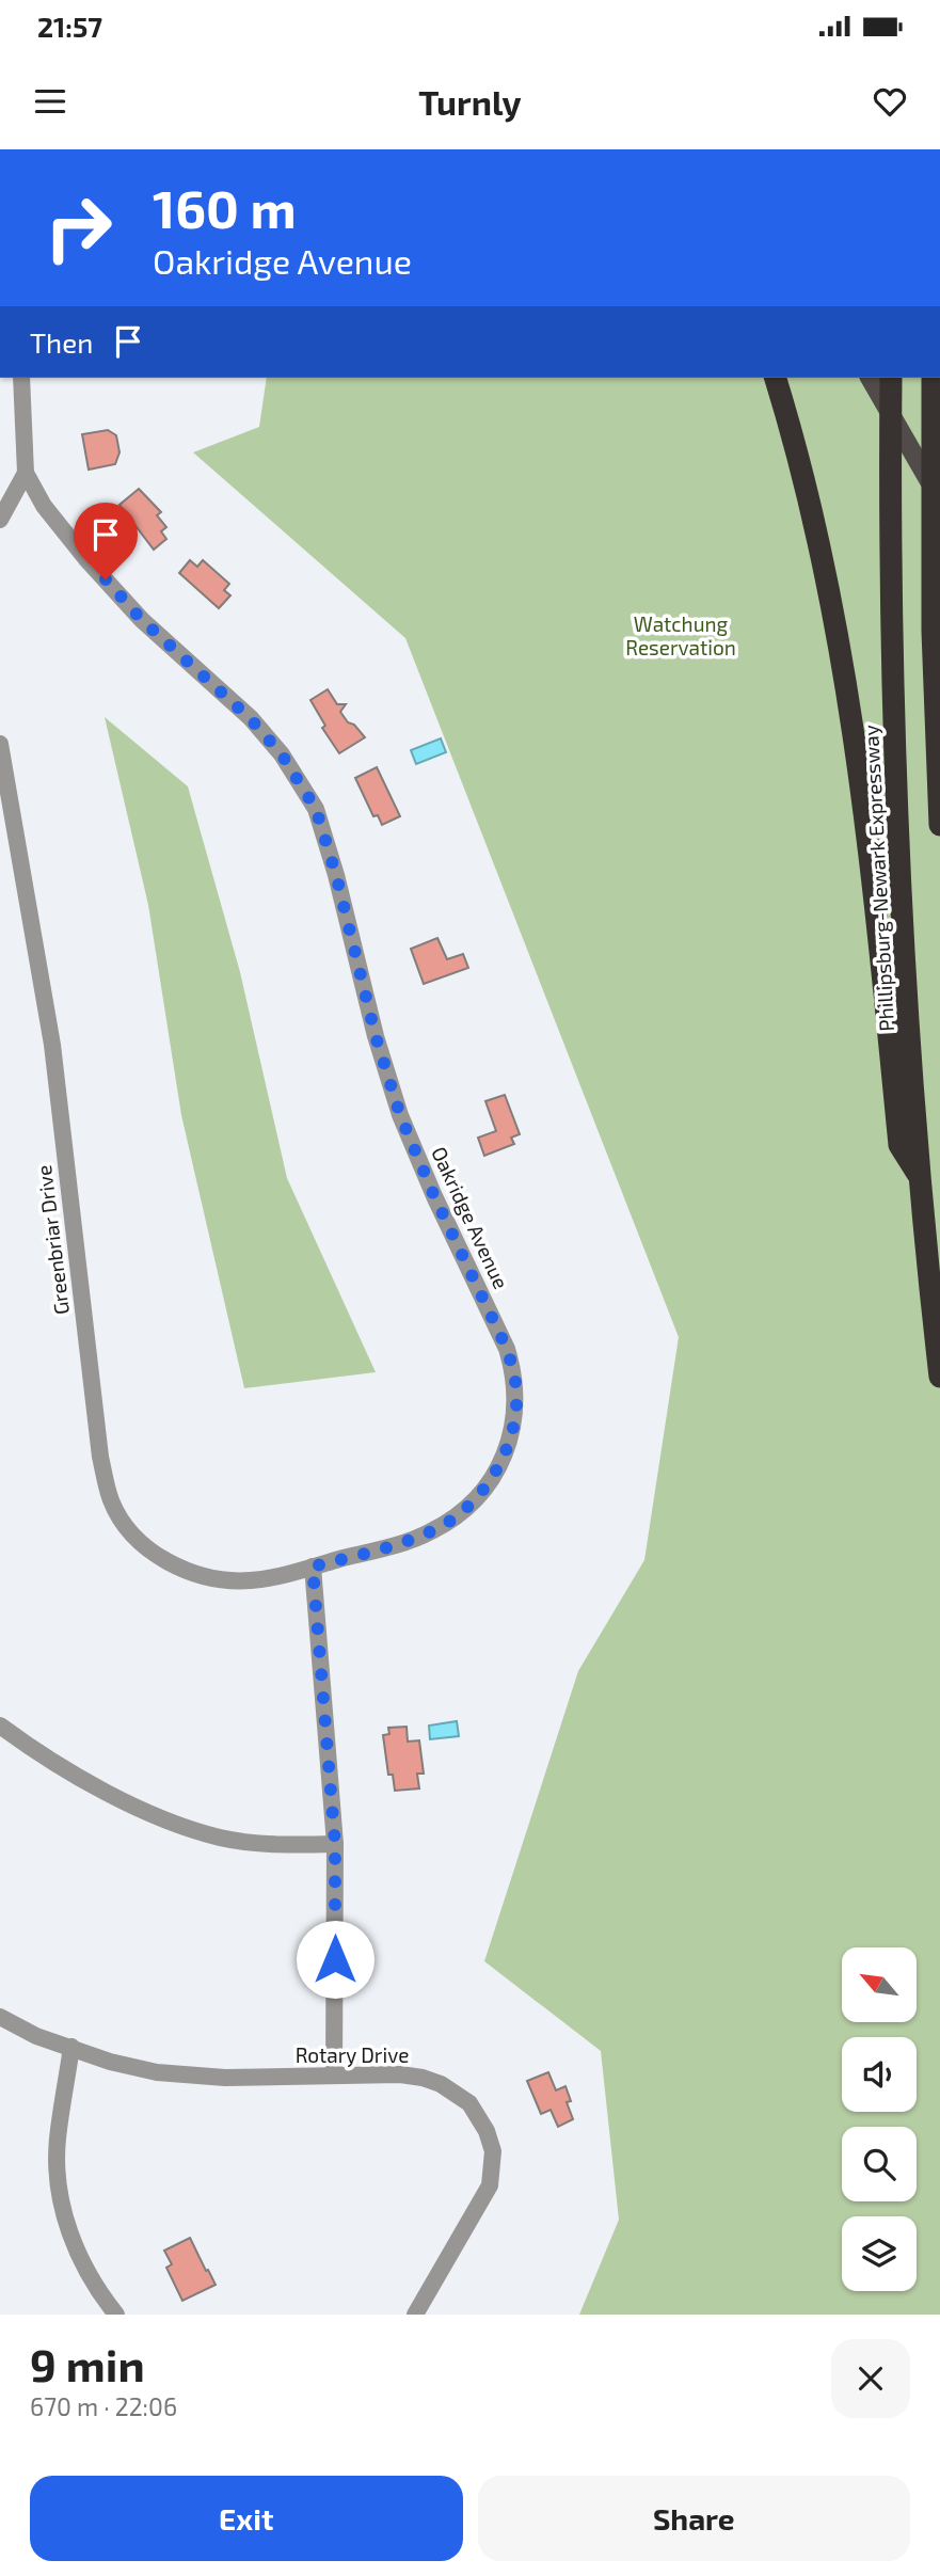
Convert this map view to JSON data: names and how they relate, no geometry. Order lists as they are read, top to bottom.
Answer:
{
  "streets": {
    "highway": ["Phillipsburg-Newark Expressway"],
    "street": ["Oakridge Avenue", "Greenbriar Drive", "Rotary Drive"]
  },
  "crossings": [
    ["Oakridge Avenue", "Greenbriar Drive"]
  ],
  "parks": ["Watchung Reservation"],
  "north": "top left",
  "page": {
    "status": "21:57",
    "header": "Turnly",
    "turn": ["160 m", "Oakridge Avenue"],
    "then": "Then",
    "heading": ["9 min", "670 m · 22:06"],
    "buttons": ["Exit", "Share"]
  }
}
